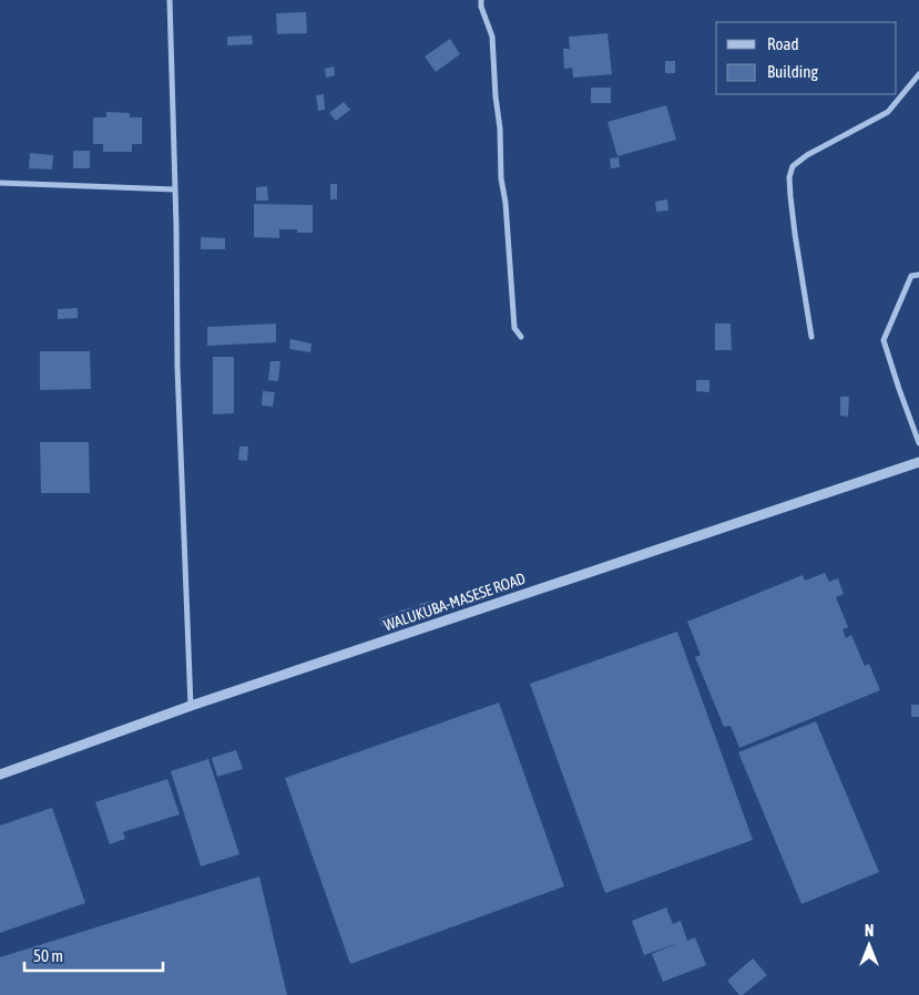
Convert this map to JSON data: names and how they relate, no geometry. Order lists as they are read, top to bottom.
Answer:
{
  "streets": {
    "street": ["WALUKUBA-MASESE ROAD"]
  },
  "legend": ["Road", "Building"],
  "scale_bar": "50 m",
  "north": "top"
}
